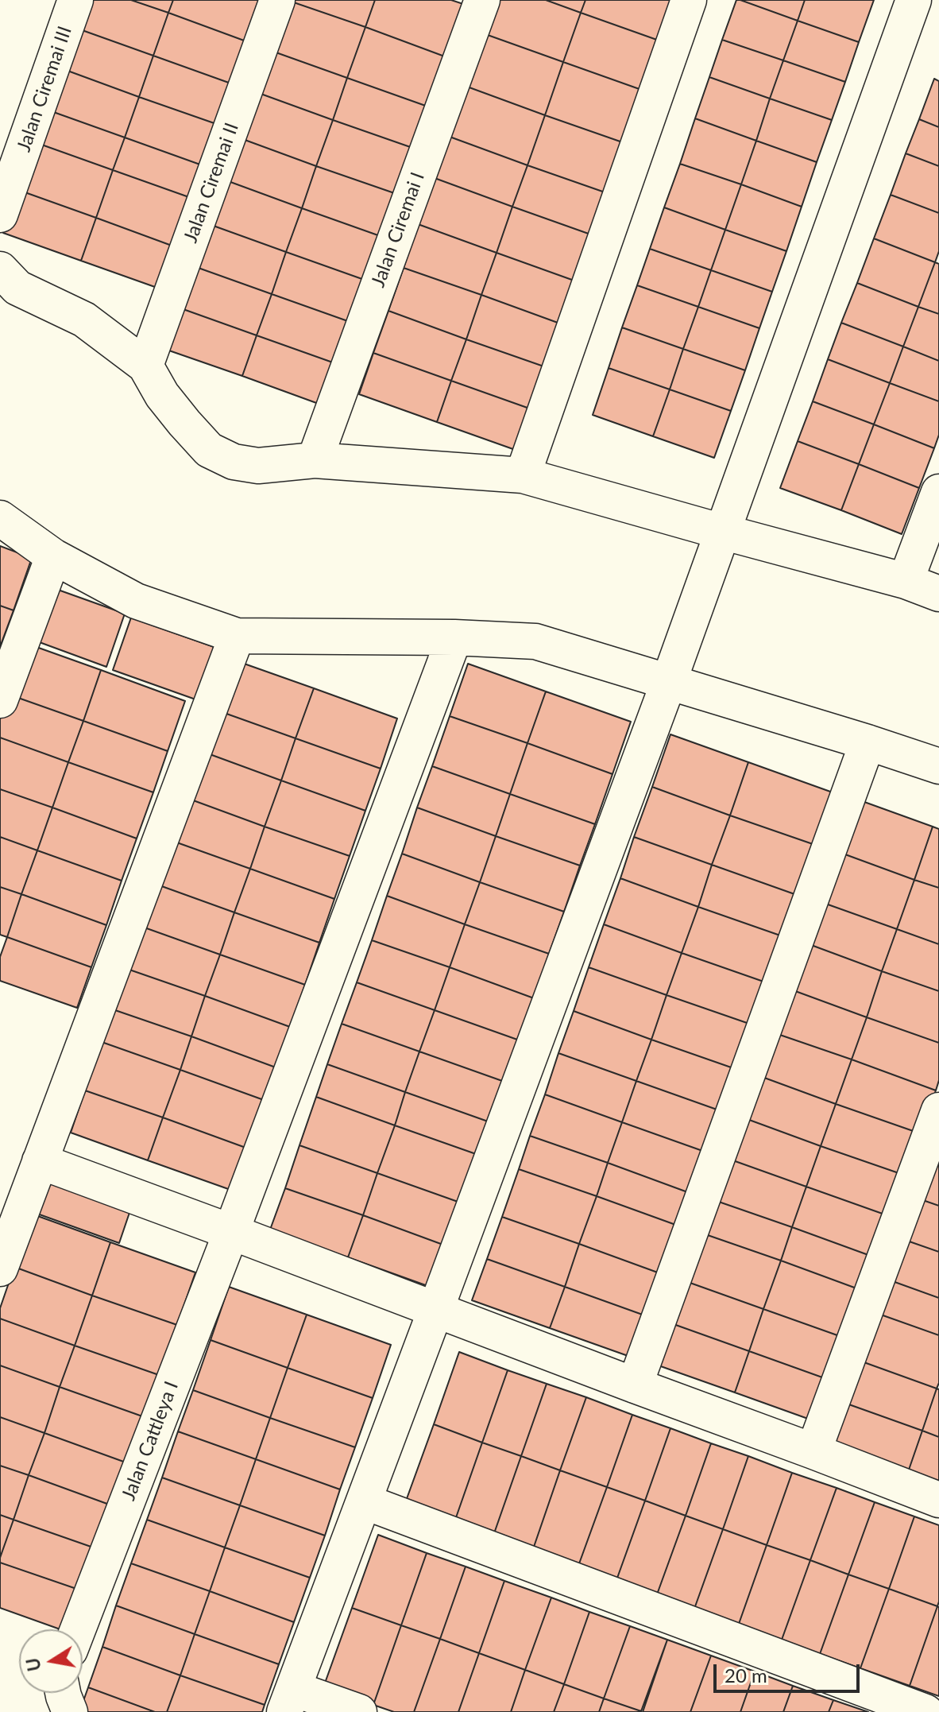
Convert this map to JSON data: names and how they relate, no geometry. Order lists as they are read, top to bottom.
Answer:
{
  "streets": {
    "street": [
      "Jalan Ciremai III",
      "Jalan Ciremai II",
      "Jalan Ciremai I",
      "Jalan Cattleya I"
    ]
  },
  "scale_bar": "20 m",
  "north": "left"
}
